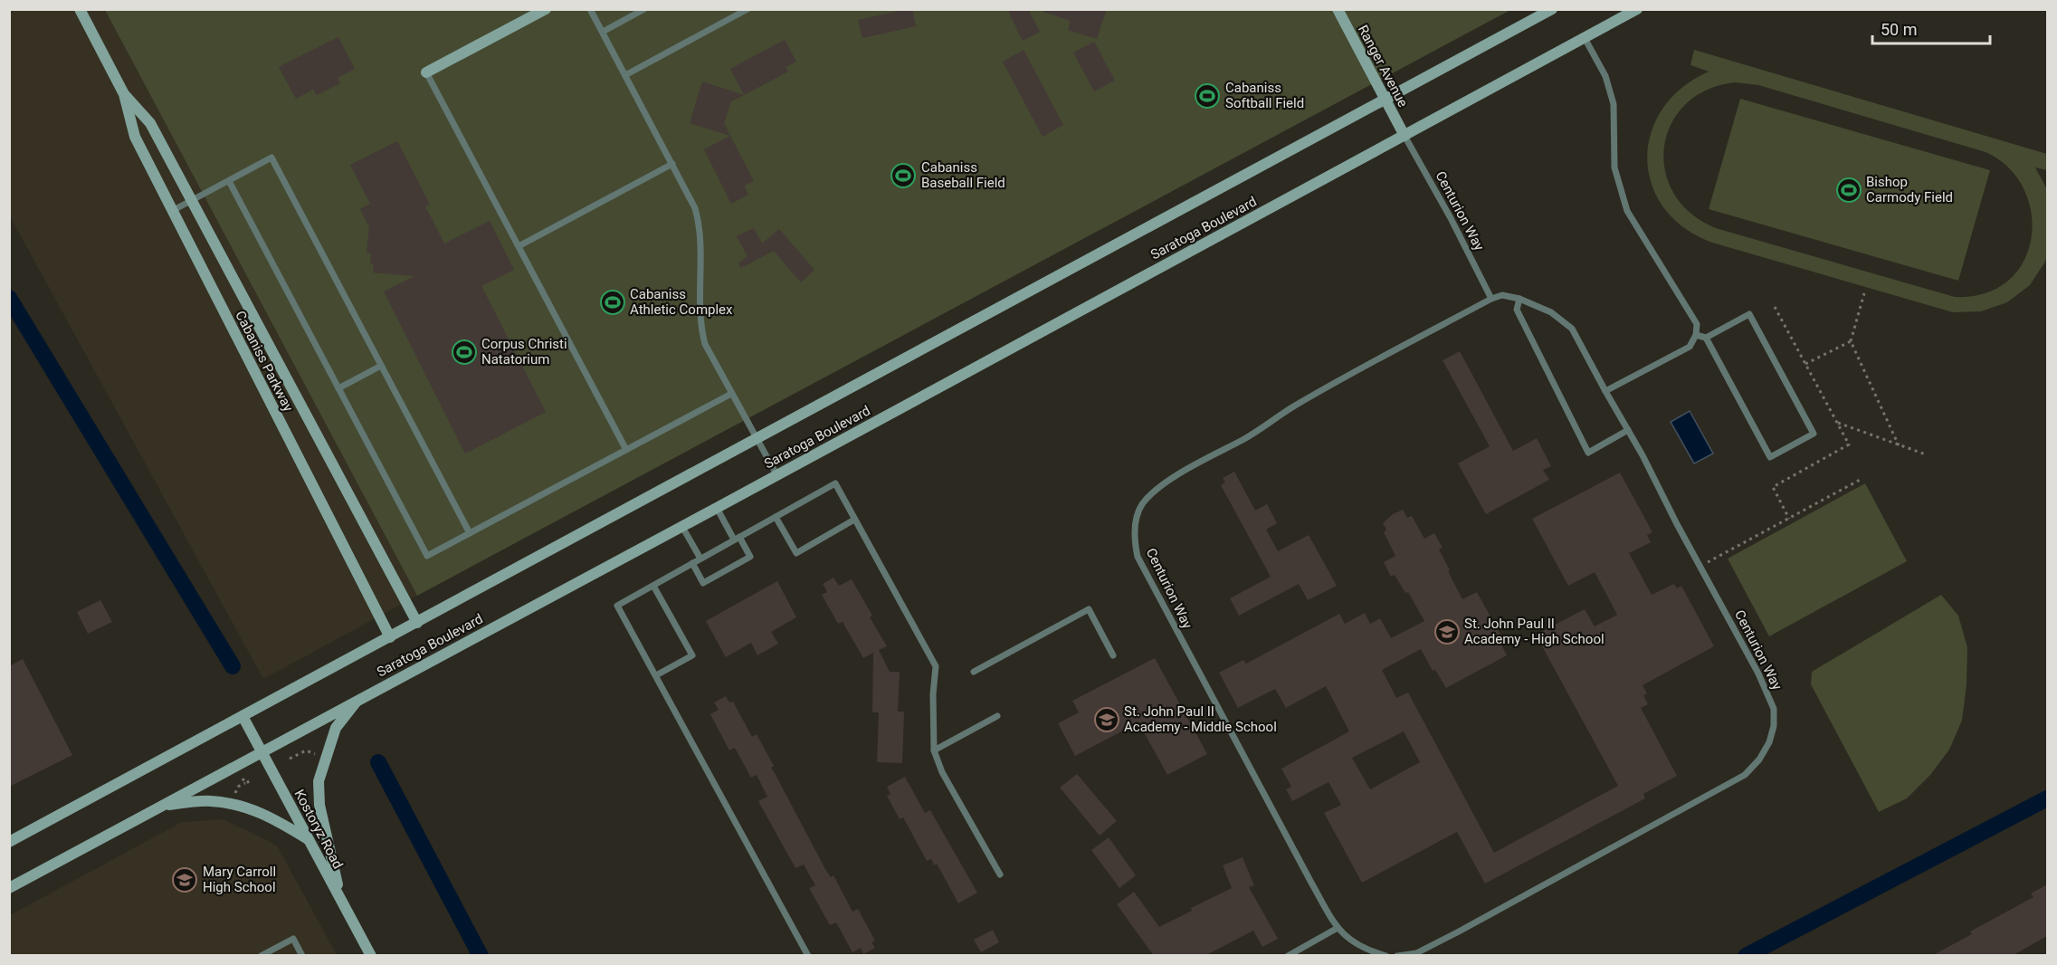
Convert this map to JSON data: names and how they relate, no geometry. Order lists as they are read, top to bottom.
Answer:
{
  "streets": {
    "main road": [
      "Ranger Avenue",
      "Saratoga Boulevard",
      "Cabaniss Parkway",
      "Kostoryz Road"
    ],
    "lane": ["Centurion Way"]
  },
  "crossings": [
    ["Ranger Avenue", "Centurion Way"],
    ["Ranger Avenue", "Saratoga Boulevard"],
    ["Centurion Way", "Saratoga Boulevard"],
    ["Saratoga Boulevard", "Cabaniss Parkway"],
    ["Saratoga Boulevard", "Kostoryz Road"]
  ],
  "places": {
    "sports": [
      "Cabaniss Softball Field",
      "Cabaniss Baseball Field",
      "Bishop Carmody Field",
      "Cabaniss Athletic Complex",
      "Corpus Christi Natatorium"
    ],
    "school or university": ["St. John Paul II Academy - High School", "St. John Paul II Academy - Middle School", "Mary Carroll High School"]
  },
  "scale_bar": "50 m"
}
